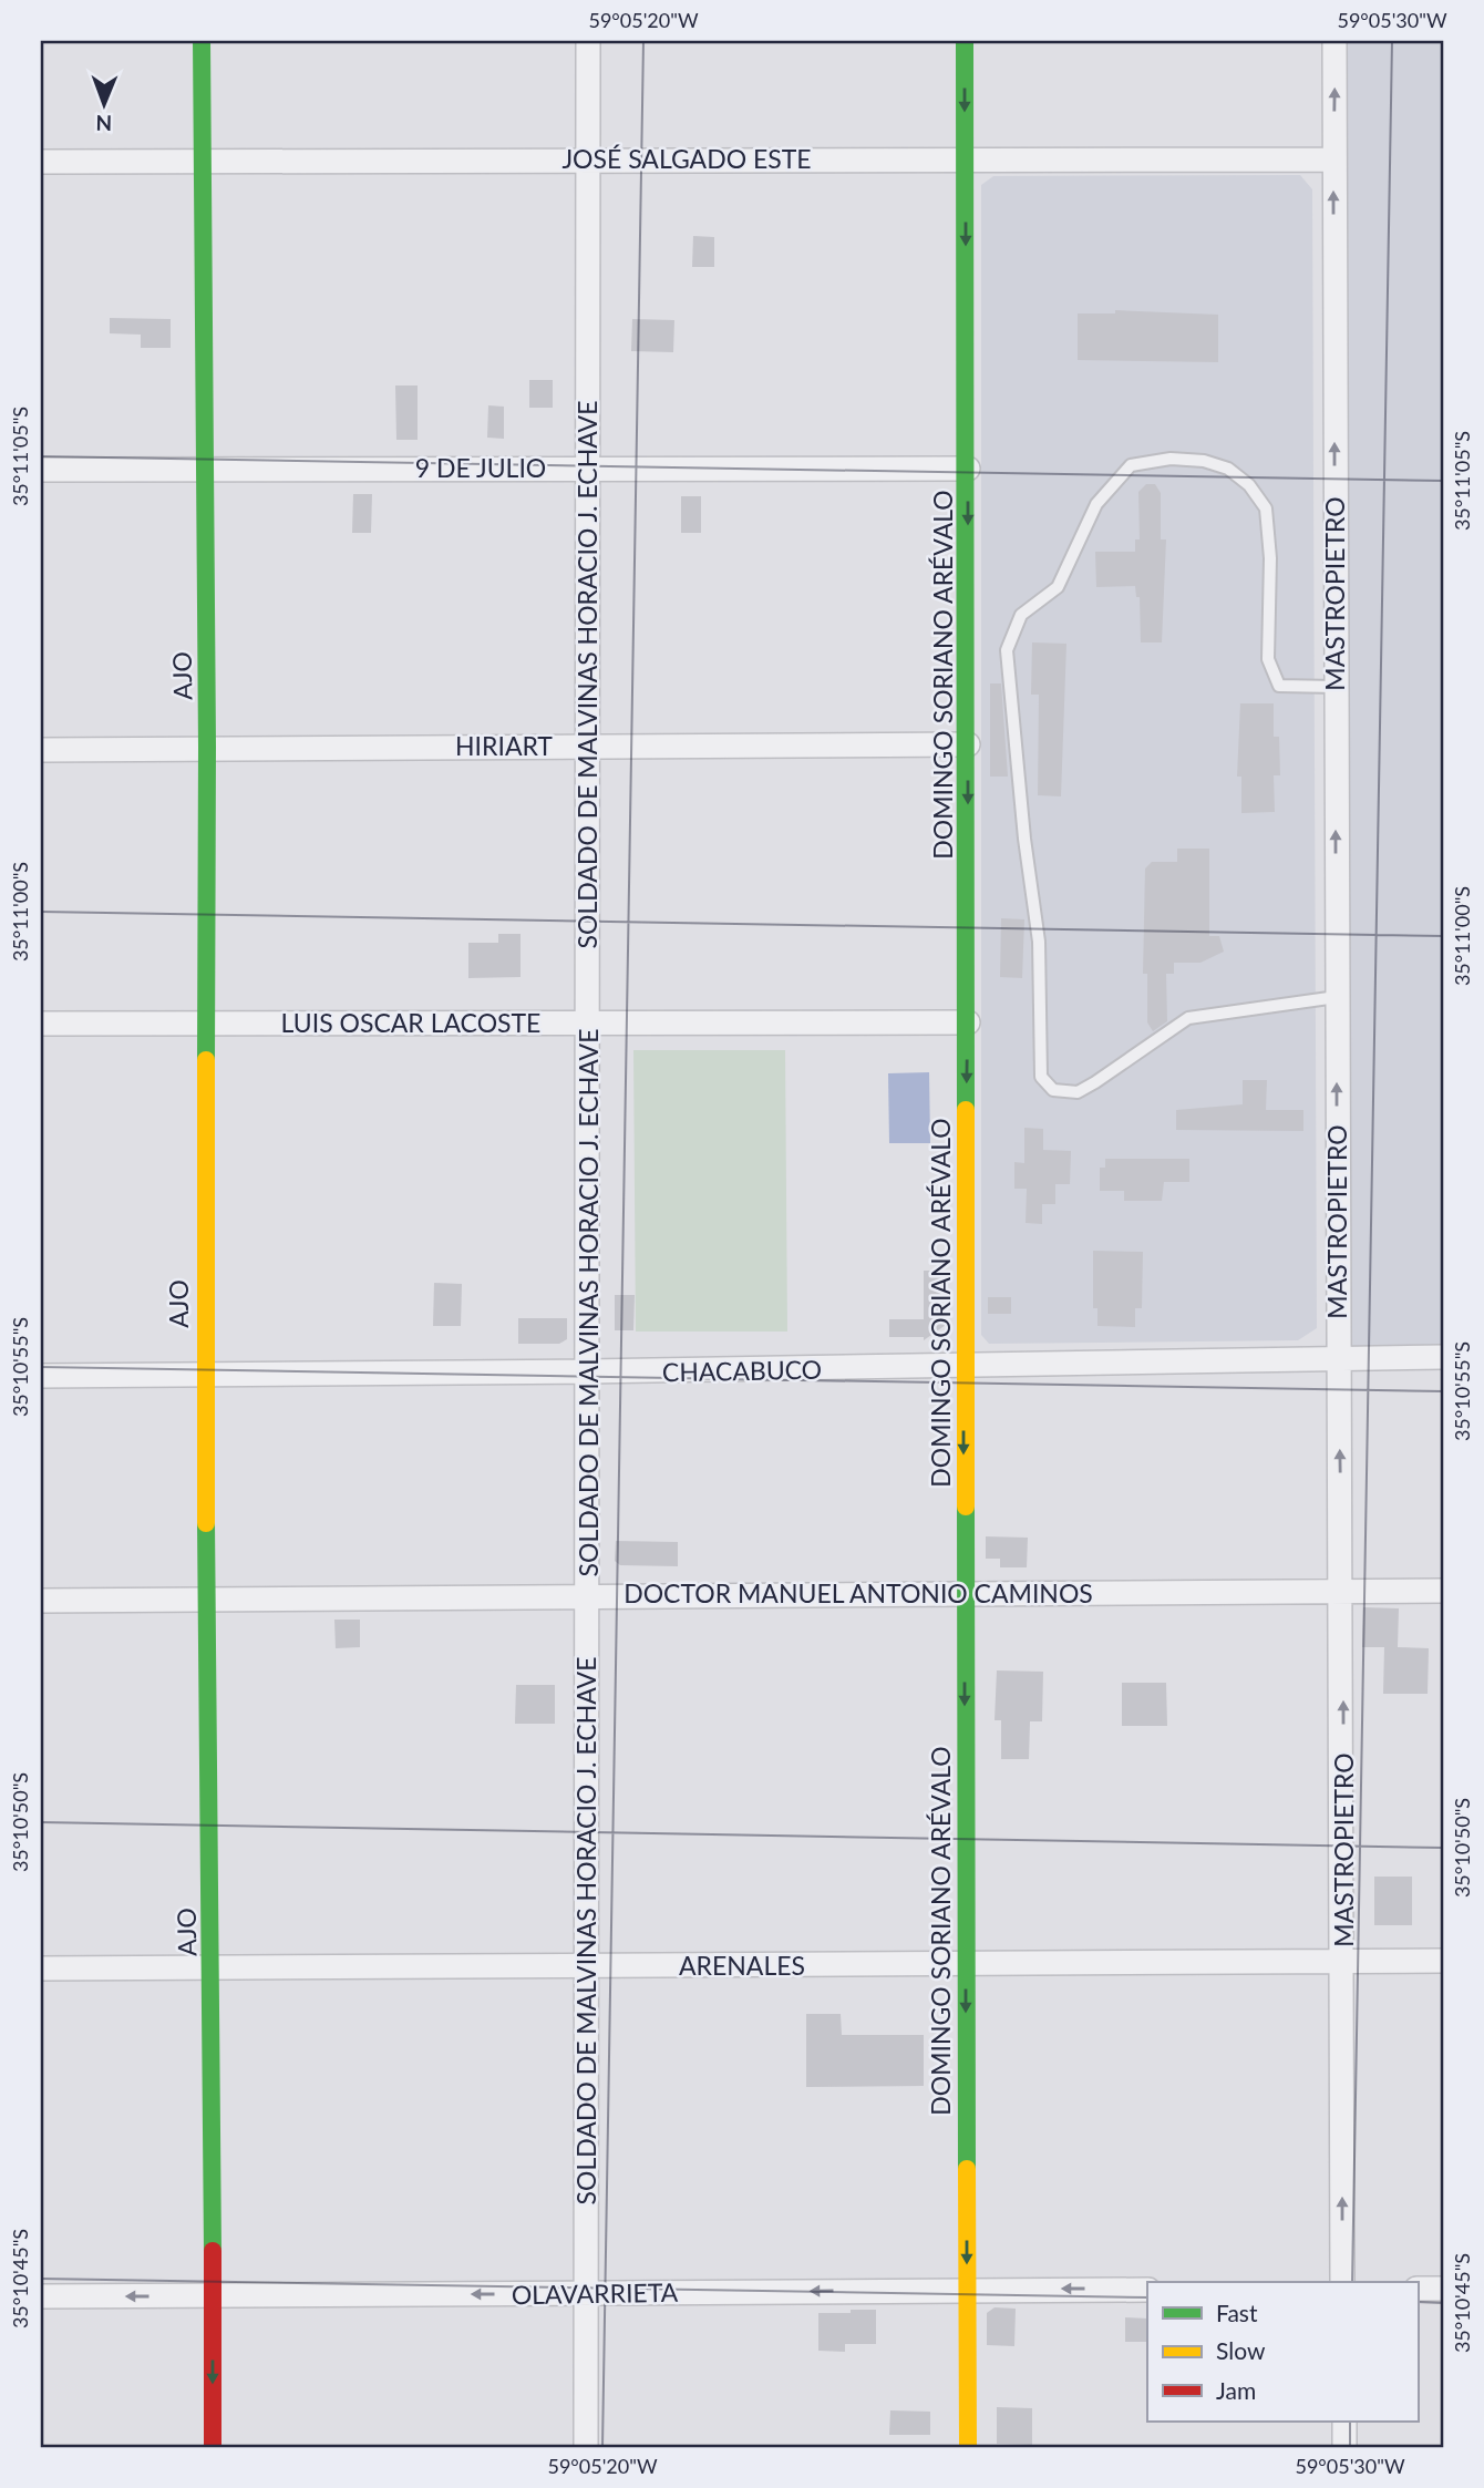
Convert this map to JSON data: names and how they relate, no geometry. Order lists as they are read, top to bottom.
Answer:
{
  "streets": {
    "street": [
      "JOSÉ SALGADO ESTE",
      "9 DE JULIO",
      "MASTROPIETRO",
      "SOLDADO DE MALVINAS HORACIO J. ECHAVE",
      "DOMINGO SORIANO ARÉVALO",
      "AJO",
      "HIRIART",
      "LUIS OSCAR LACOSTE",
      "CHACABUCO",
      "DOCTOR MANUEL ANTONIO CAMINOS",
      "ARENALES",
      "OLAVARRIETA"
    ]
  },
  "crossings": [
    ["JOSÉ SALGADO ESTE", "MASTROPIETRO"],
    ["JOSÉ SALGADO ESTE", "SOLDADO DE MALVINAS HORACIO J. ECHAVE"],
    ["JOSÉ SALGADO ESTE", "DOMINGO SORIANO ARÉVALO"],
    ["JOSÉ SALGADO ESTE", "AJO"],
    ["9 DE JULIO", "SOLDADO DE MALVINAS HORACIO J. ECHAVE"],
    ["9 DE JULIO", "DOMINGO SORIANO ARÉVALO"],
    ["9 DE JULIO", "AJO"],
    ["MASTROPIETRO", "CHACABUCO"],
    ["MASTROPIETRO", "DOCTOR MANUEL ANTONIO CAMINOS"],
    ["MASTROPIETRO", "ARENALES"],
    ["SOLDADO DE MALVINAS HORACIO J. ECHAVE", "HIRIART"],
    ["SOLDADO DE MALVINAS HORACIO J. ECHAVE", "LUIS OSCAR LACOSTE"],
    ["SOLDADO DE MALVINAS HORACIO J. ECHAVE", "CHACABUCO"],
    ["SOLDADO DE MALVINAS HORACIO J. ECHAVE", "DOCTOR MANUEL ANTONIO CAMINOS"],
    ["SOLDADO DE MALVINAS HORACIO J. ECHAVE", "ARENALES"],
    ["SOLDADO DE MALVINAS HORACIO J. ECHAVE", "OLAVARRIETA"],
    ["DOMINGO SORIANO ARÉVALO", "HIRIART"],
    ["DOMINGO SORIANO ARÉVALO", "LUIS OSCAR LACOSTE"],
    ["DOMINGO SORIANO ARÉVALO", "CHACABUCO"],
    ["DOMINGO SORIANO ARÉVALO", "DOCTOR MANUEL ANTONIO CAMINOS"],
    ["DOMINGO SORIANO ARÉVALO", "ARENALES"],
    ["DOMINGO SORIANO ARÉVALO", "OLAVARRIETA"],
    ["AJO", "HIRIART"],
    ["AJO", "LUIS OSCAR LACOSTE"],
    ["AJO", "CHACABUCO"],
    ["AJO", "DOCTOR MANUEL ANTONIO CAMINOS"],
    ["AJO", "ARENALES"],
    ["AJO", "OLAVARRIETA"]
  ],
  "one_way": ["MASTROPIETRO", "DOMINGO SORIANO ARÉVALO", "OLAVARRIETA"],
  "legend": ["Fast", "Slow", "Jam"],
  "north": "bottom",
  "coordinates": [
    "59°05'20\"W",
    "59°05'30\"W",
    "35°11'05\"S",
    "35°11'00\"S",
    "35°10'55\"S",
    "35°10'50\"S",
    "35°10'45\"S"
  ]
}
